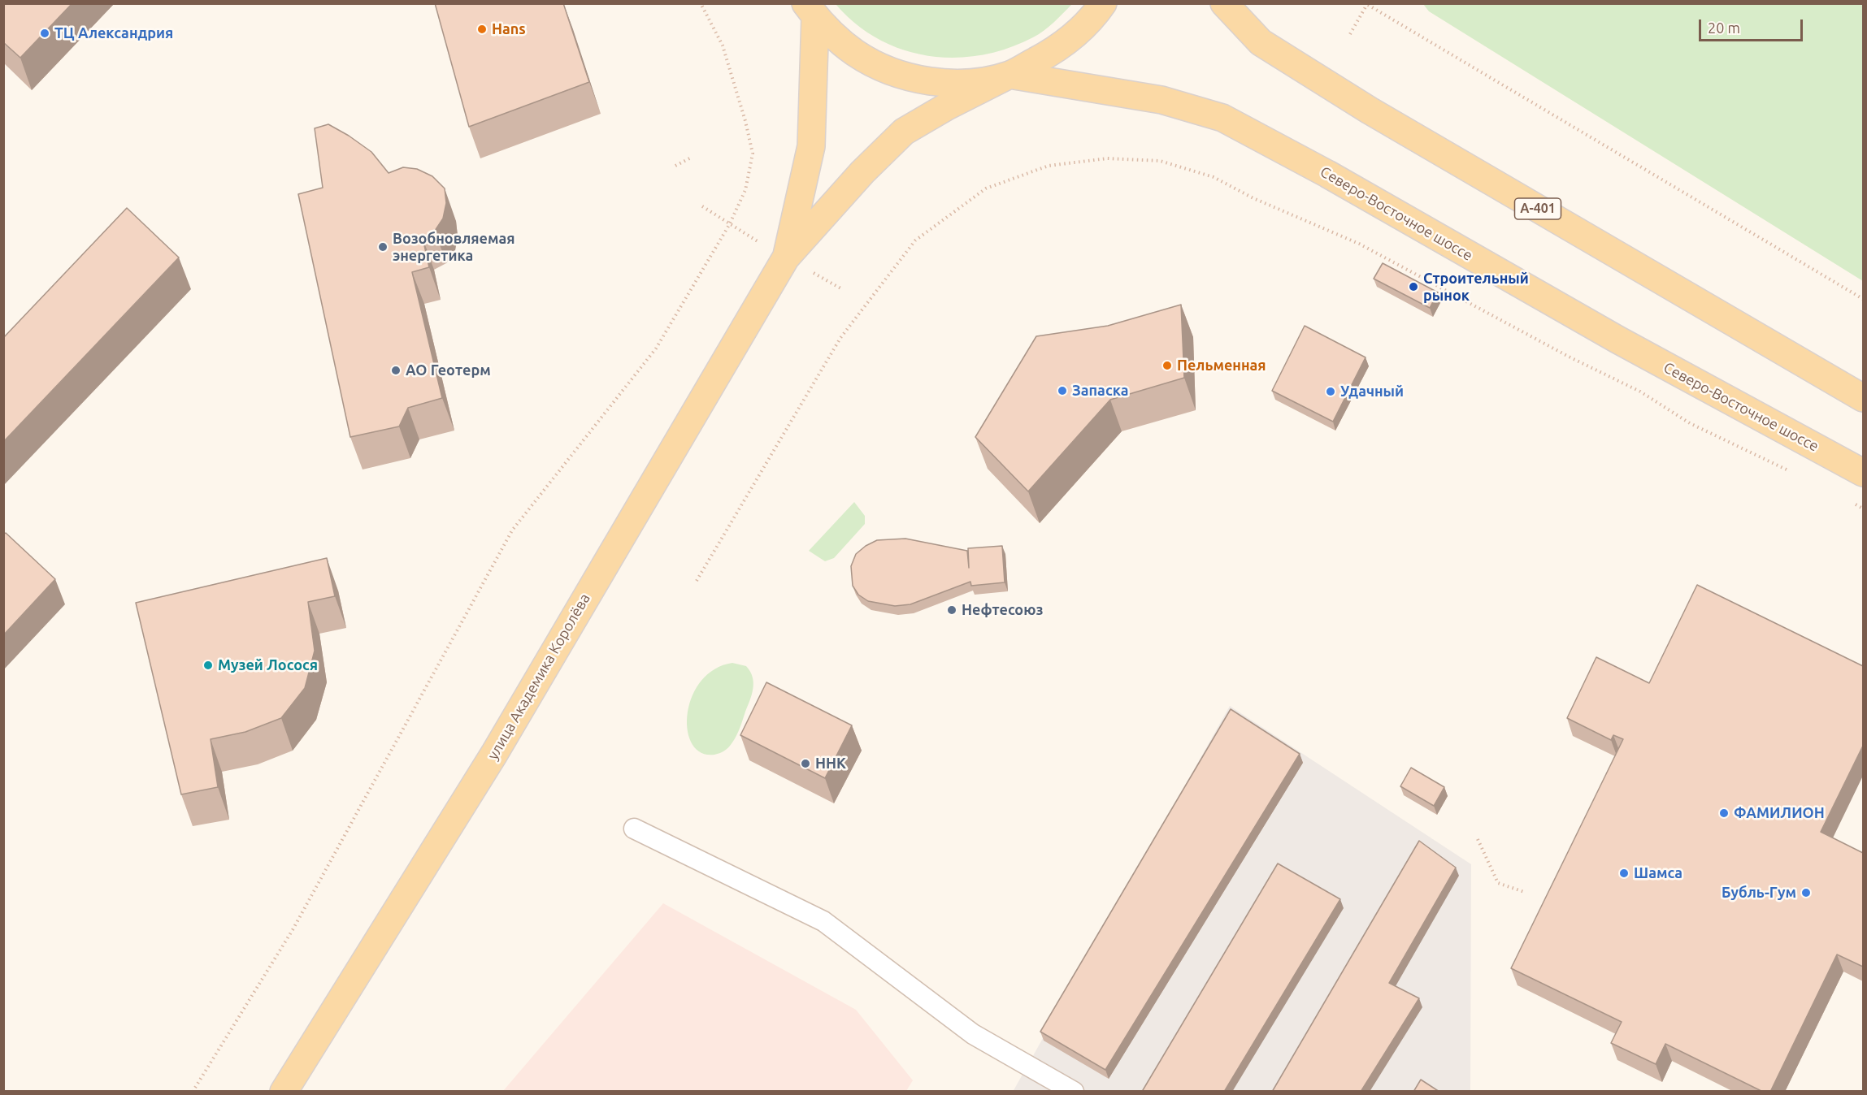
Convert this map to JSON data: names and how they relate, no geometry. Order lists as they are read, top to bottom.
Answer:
{
  "streets": {
    "main road": ["А-401", "Северо-Восточное шоссе", "улица Академика Королёва"]
  },
  "crossings": [
    ["Северо-Восточное шоссе", "улица Академика Королёва"]
  ],
  "places": [
    "Hans",
    "ТЦ Александрия",
    "Возобновляемая энергетика",
    "Строительный рынок",
    "Пельменная",
    "АО Геотерм",
    "Запаска",
    "Удачный",
    "Нефтесоюз",
    "Музей Лосося",
    "ННК",
    "ФАМИЛИОН",
    "Шамса",
    "Бубль-Гум"
  ],
  "scale_bar": "20 m"
}
